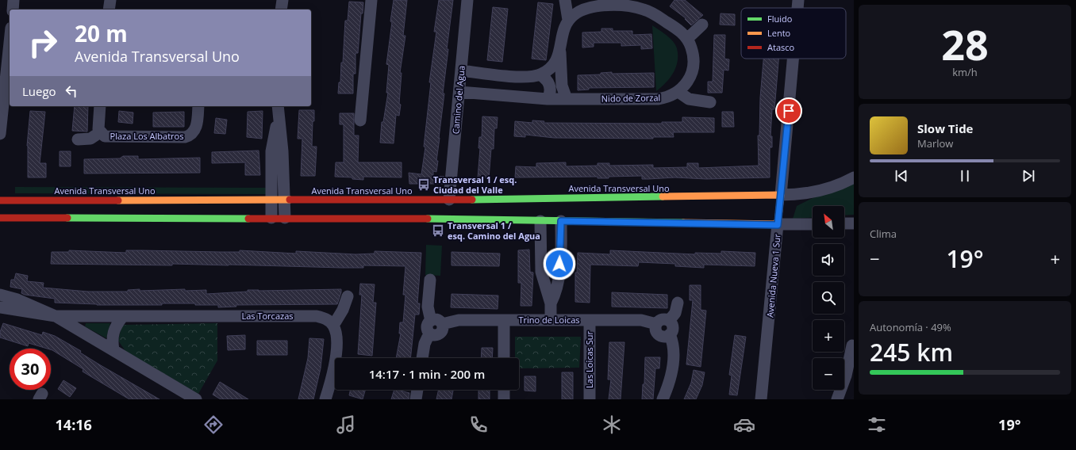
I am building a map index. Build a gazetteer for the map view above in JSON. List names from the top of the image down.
{
  "streets": {
    "street": [
      "Nido de Zorzal",
      "Camino del Agua",
      "Plaza Los Albatros",
      "Avenida Transversal Uno",
      "Avenida Nueva 1 Sur",
      "Las Torcazas",
      "Trino de Loicas",
      "Las Loicas Sur"
    ]
  },
  "crossings": [
    ["Nido de Zorzal", "Camino del Agua"],
    ["Camino del Agua", "Avenida Transversal Uno"],
    ["Avenida Transversal Uno", "Avenida Nueva 1 Sur"],
    ["Trino de Loicas", "Las Loicas Sur"]
  ],
  "places": {
    "bus stop": ["Transversal 1 / esq. Ciudad del Valle", "Transversal 1 / esq. Camino del Agua"]
  },
  "legend": ["Fluido", "Lento", "Atasco"],
  "north": "top left",
  "page": {
    "tile": [
      ["28", "km/h"],
      "Clima",
      ["Autonomía · 49%", "245 km"]
    ],
    "turn": ["20 m", "Avenida Transversal Uno"],
    "then": "Luego",
    "song": ["Slow Tide", "Marlow"],
    "map_buttons": ["+", "−"],
    "heat": ["−", "19°", "+"],
    "limit": "30",
    "trip": "14:17 · 1 min · 200 m",
    "tabs": ["14:16", "19°"]
  }
}
